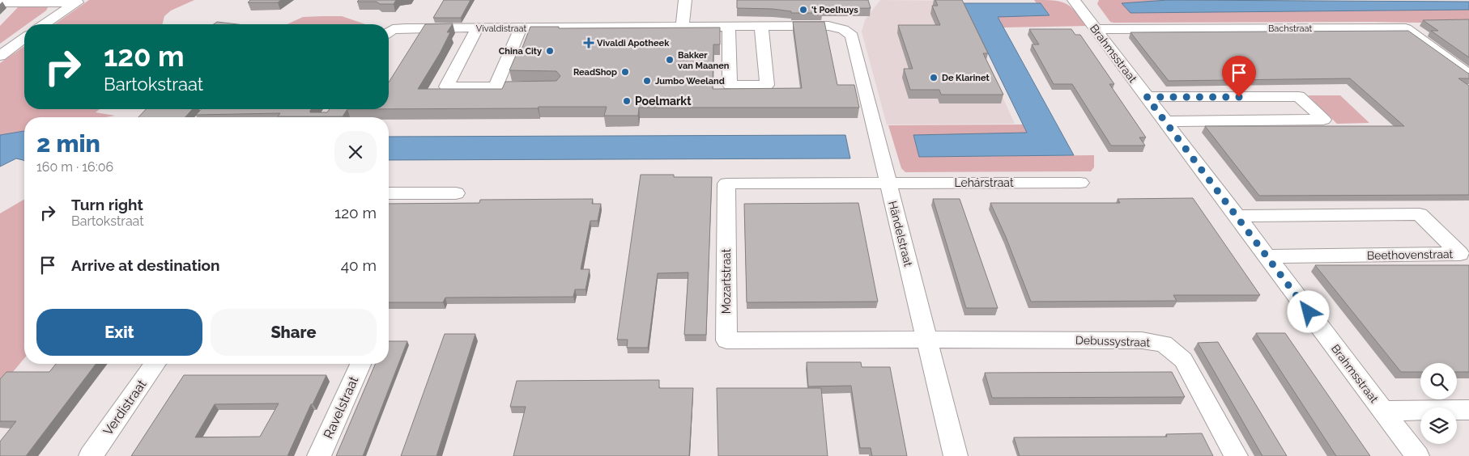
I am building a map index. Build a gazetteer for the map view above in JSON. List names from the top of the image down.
{
  "streets": {
    "street": [
      "Vivaldistraat",
      "Bachstraat",
      "Brahmsstraat",
      "Lehárstraat",
      "Händelstraat",
      "Beethovenstraat",
      "Mozartstraat",
      "Debussystraat",
      "Verdistraat",
      "Ravelstraat"
    ]
  },
  "crossings": [
    ["Vivaldistraat", "Händelstraat"],
    ["Bachstraat", "Brahmsstraat"],
    ["Brahmsstraat", "Beethovenstraat"],
    ["Lehárstraat", "Händelstraat"],
    ["Lehárstraat", "Mozartstraat"],
    ["Händelstraat", "Mozartstraat"],
    ["Händelstraat", "Debussystraat"],
    ["Mozartstraat", "Debussystraat"]
  ],
  "places": {
    "other": [
      "'t Poelhuys",
      "China City",
      "Bakker van Maanen",
      "ReadShop",
      "De Klarinet",
      "Jumbo Weeland",
      "Poelmarkt"
    ],
    "health": ["Vivaldi Apotheek"]
  },
  "page": {
    "turn": ["120 m", "Bartokstraat"],
    "heading": ["2 min", "160 m · 16:06"],
    "list": [
      {
        "name": "Turn right",
        "note": "Bartokstraat",
        "value": "120 m"
      },
      {
        "name": "Arrive at destination",
        "value": "40 m"
      }
    ],
    "buttons": ["Exit", "Share"]
  }
}
